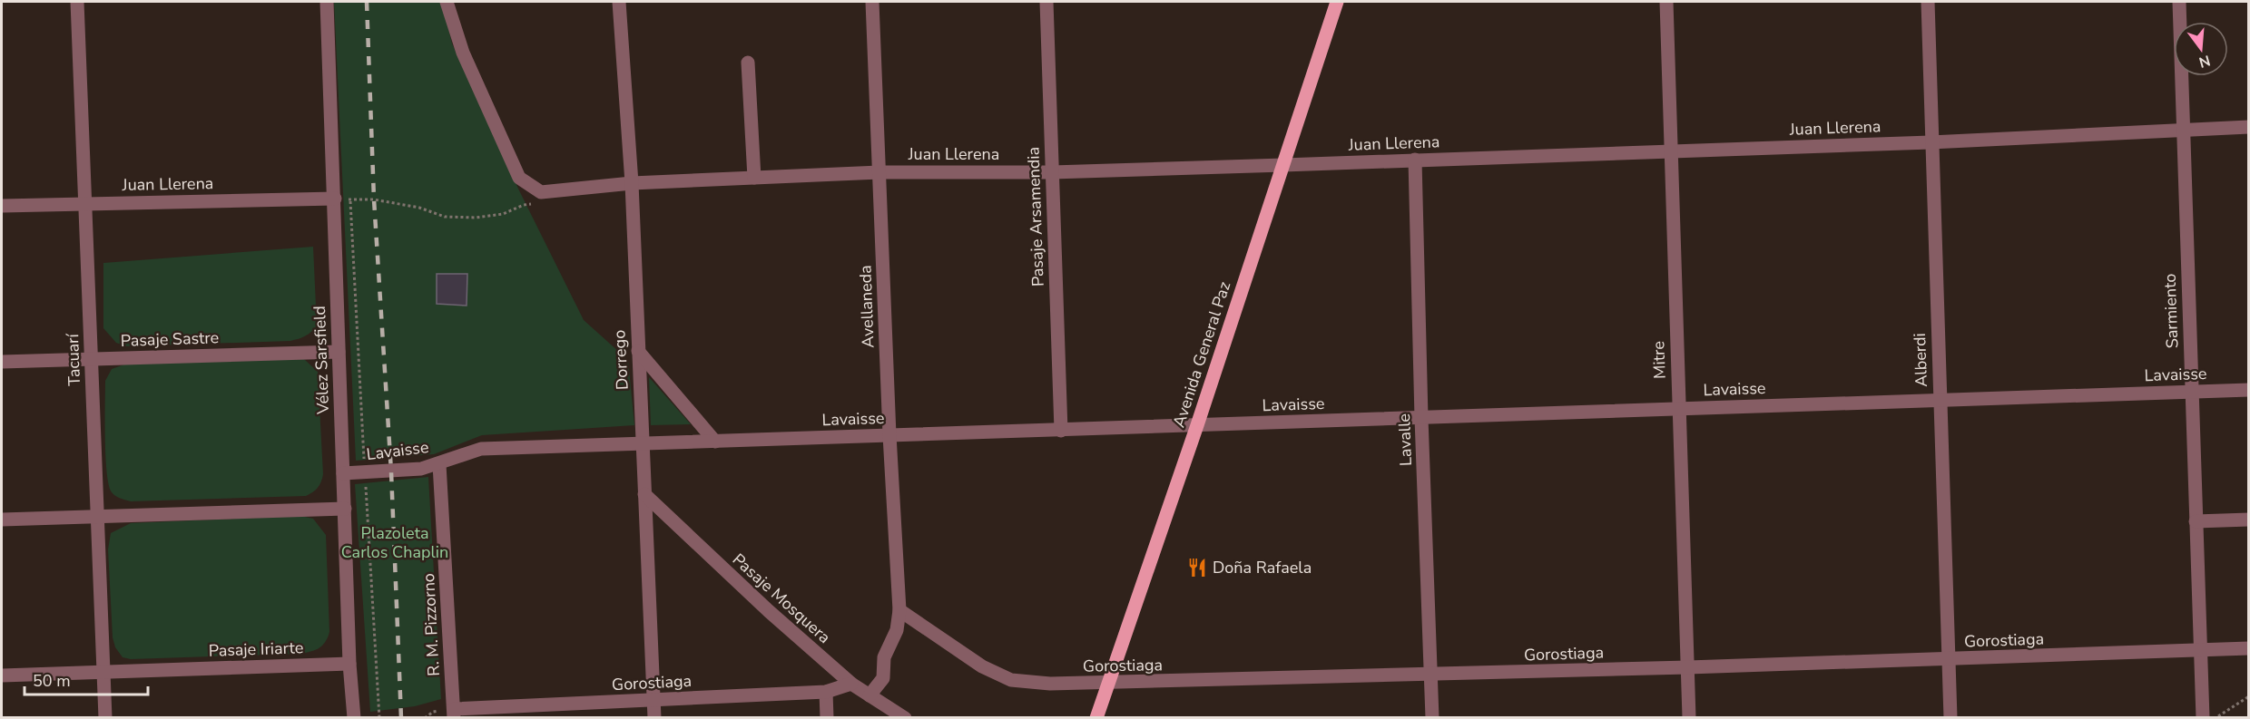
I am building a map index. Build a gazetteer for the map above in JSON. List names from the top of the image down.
{
  "streets": {
    "main road": ["Avenida General Paz"],
    "street": [
      "Juan Llerena",
      "Pasaje Arsamendia",
      "Avellaneda",
      "Sarmiento",
      "Pasaje Sastre",
      "Tacuarí",
      "Vélez Sarsfield",
      "Dorrego",
      "Mitre",
      "Alberdi",
      "Lavaisse",
      "Lavalle",
      "Pasaje Mosquera",
      "R. M. Pizzorno",
      "Gorostiaga",
      "Pasaje Iriarte"
    ]
  },
  "crossings": [
    ["Juan Llerena", "Pasaje Arsamendia"],
    ["Juan Llerena", "Avellaneda"],
    ["Juan Llerena", "Sarmiento"],
    ["Juan Llerena", "Avenida General Paz"],
    ["Juan Llerena", "Tacuarí"],
    ["Juan Llerena", "Vélez Sarsfield"],
    ["Juan Llerena", "Dorrego"],
    ["Juan Llerena", "Mitre"],
    ["Juan Llerena", "Alberdi"],
    ["Juan Llerena", "Lavalle"],
    ["Pasaje Arsamendia", "Lavaisse"],
    ["Avellaneda", "Lavaisse"],
    ["Avellaneda", "Pasaje Mosquera"],
    ["Avellaneda", "Gorostiaga"],
    ["Sarmiento", "Lavaisse"],
    ["Sarmiento", "Gorostiaga"],
    ["Pasaje Sastre", "Tacuarí"],
    ["Pasaje Sastre", "Vélez Sarsfield"],
    ["Avenida General Paz", "Lavaisse"],
    ["Avenida General Paz", "Gorostiaga"],
    ["Tacuarí", "Pasaje Iriarte"],
    ["Vélez Sarsfield", "Lavaisse"],
    ["Vélez Sarsfield", "Pasaje Iriarte"],
    ["Dorrego", "Lavaisse"],
    ["Dorrego", "Pasaje Mosquera"],
    ["Dorrego", "Gorostiaga"],
    ["Mitre", "Lavaisse"],
    ["Mitre", "Gorostiaga"],
    ["Alberdi", "Lavaisse"],
    ["Alberdi", "Gorostiaga"],
    ["Lavaisse", "Lavalle"],
    ["Lavaisse", "R. M. Pizzorno"],
    ["Lavalle", "Gorostiaga"],
    ["Pasaje Mosquera", "Gorostiaga"],
    ["R. M. Pizzorno", "Gorostiaga"]
  ],
  "parks": ["Plazoleta Carlos Chaplin"],
  "places": {
    "restaurant": ["Doña Rafaela"]
  },
  "scale_bar": "50 m",
  "north": "bottom"
}
